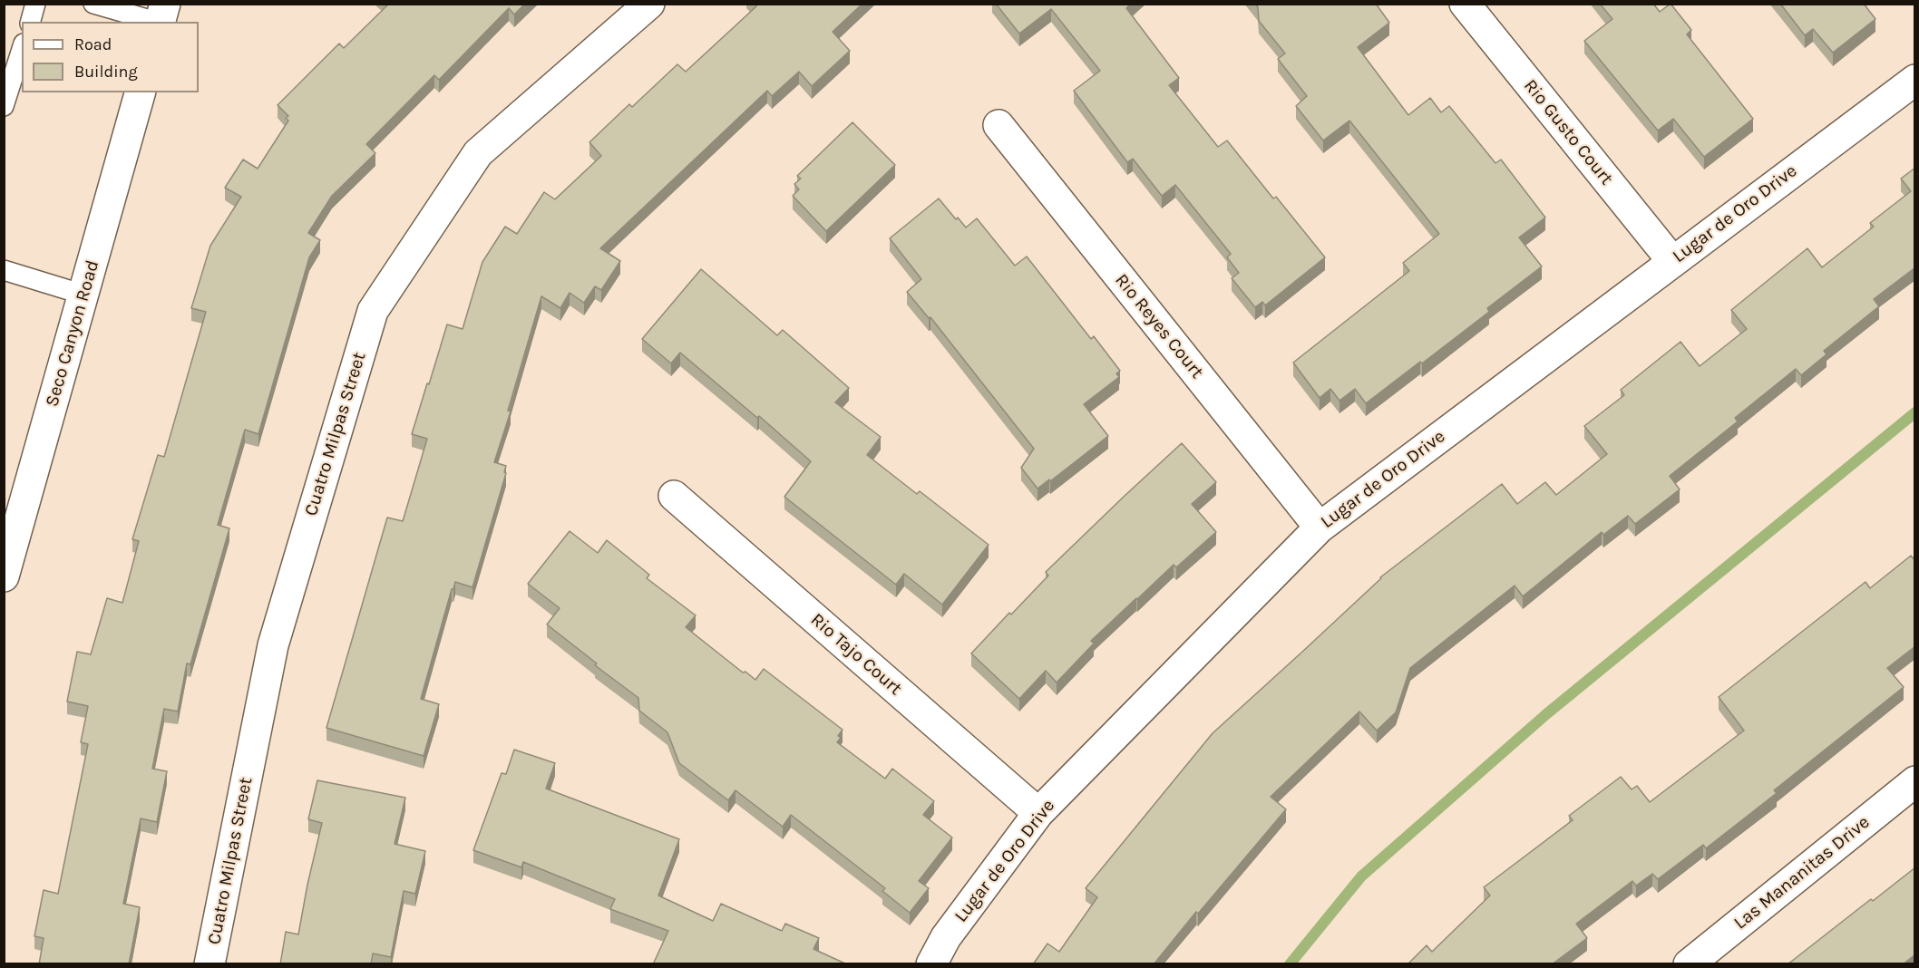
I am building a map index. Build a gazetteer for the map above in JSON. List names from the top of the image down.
{
  "streets": {
    "street": [
      "Rio Gusto Court",
      "Lugar de Oro Drive",
      "Rio Reyes Court",
      "Seco Canyon Road",
      "Cuatro Milpas Street",
      "Rio Tajo Court",
      "Las Mananitas Drive"
    ]
  },
  "crossings": [
    ["Rio Gusto Court", "Lugar de Oro Drive"],
    ["Lugar de Oro Drive", "Rio Reyes Court"],
    ["Lugar de Oro Drive", "Rio Tajo Court"]
  ],
  "legend": ["Road", "Building"]
}
